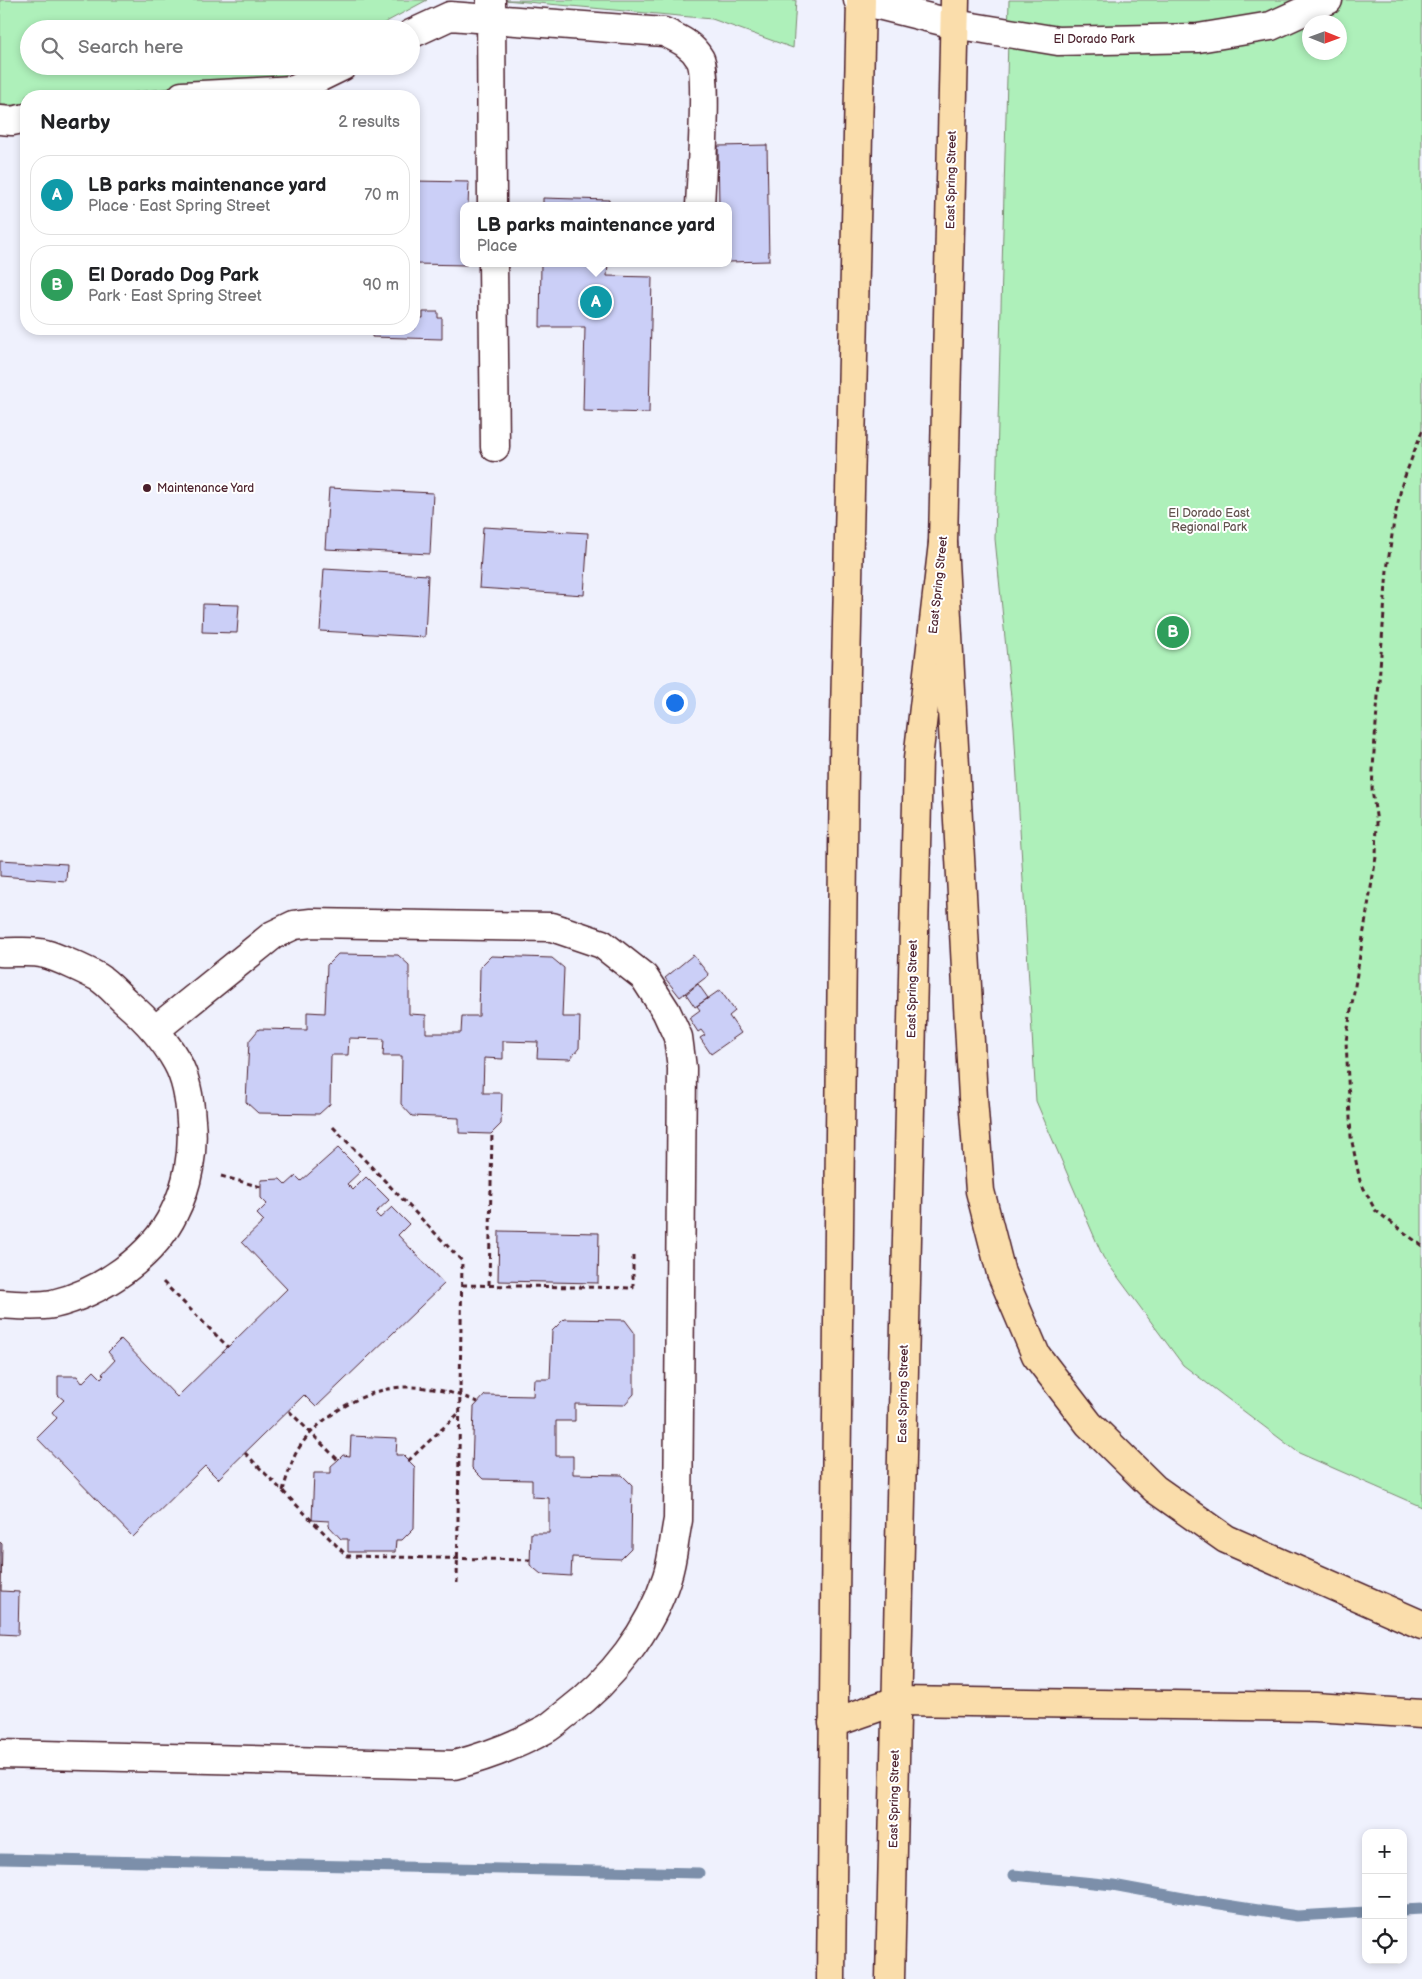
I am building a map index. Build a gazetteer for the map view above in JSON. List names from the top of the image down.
{
  "streets": {
    "main road": ["East Spring Street"],
    "lane": ["El Dorado Park"]
  },
  "crossings": [
    ["El Dorado Park", "East Spring Street"]
  ],
  "parks": ["El Dorado East Regional Park"],
  "places": ["Maintenance Yard"],
  "north": "right",
  "page": {
    "search": "Search here",
    "heading": ["Nearby", "2 results"],
    "list": [
      {
        "mark": "A",
        "name": "LB parks maintenance yard",
        "note": "Place · East Spring Street",
        "value": "70 m"
      },
      {
        "mark": "B",
        "name": "El Dorado Dog Park",
        "note": "Park · East Spring Street",
        "value": "90 m"
      }
    ],
    "popup": ["LB parks maintenance yard", "Place"],
    "pins": ["A", "B"],
    "map_buttons": ["+", "−"]
  }
}
